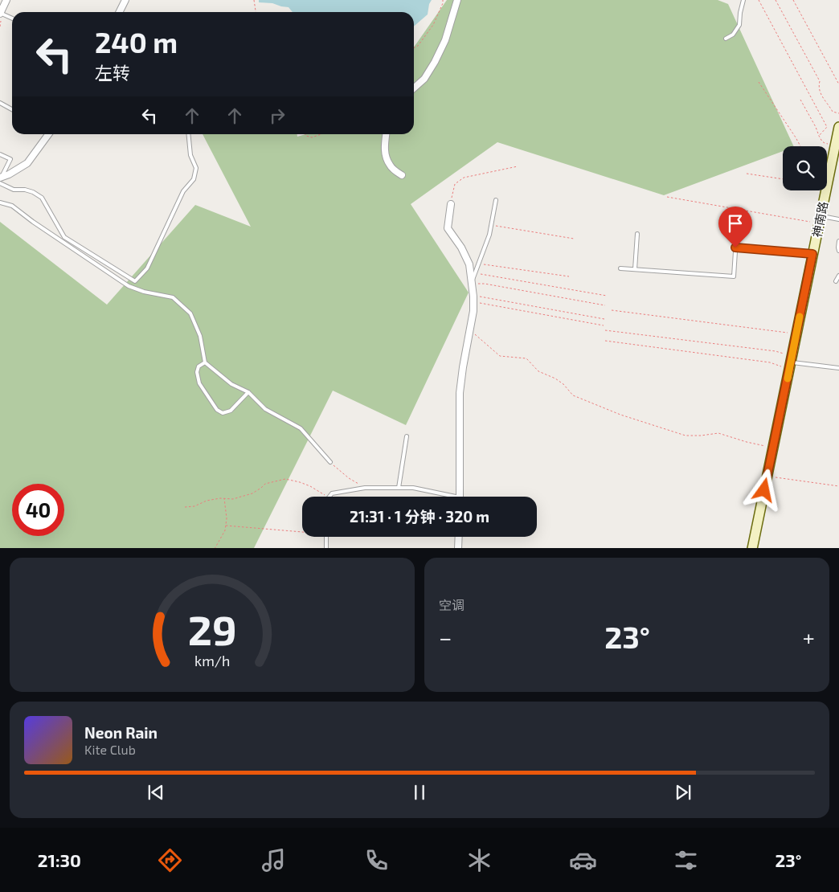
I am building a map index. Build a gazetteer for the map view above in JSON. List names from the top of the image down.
{
  "streets": {
    "street": ["神南路"]
  },
  "page": {
    "turn": ["240 m", "左转"],
    "limit": "40",
    "trip": "21:31 · 1 分钟 · 320 m",
    "tile": "空调",
    "heat": ["−", "23°", "+"],
    "song": ["Neon Rain", "Kite Club"],
    "tabs": ["21:30", "23°"],
    "gauge": ["29", "km/h"]
  }
}
